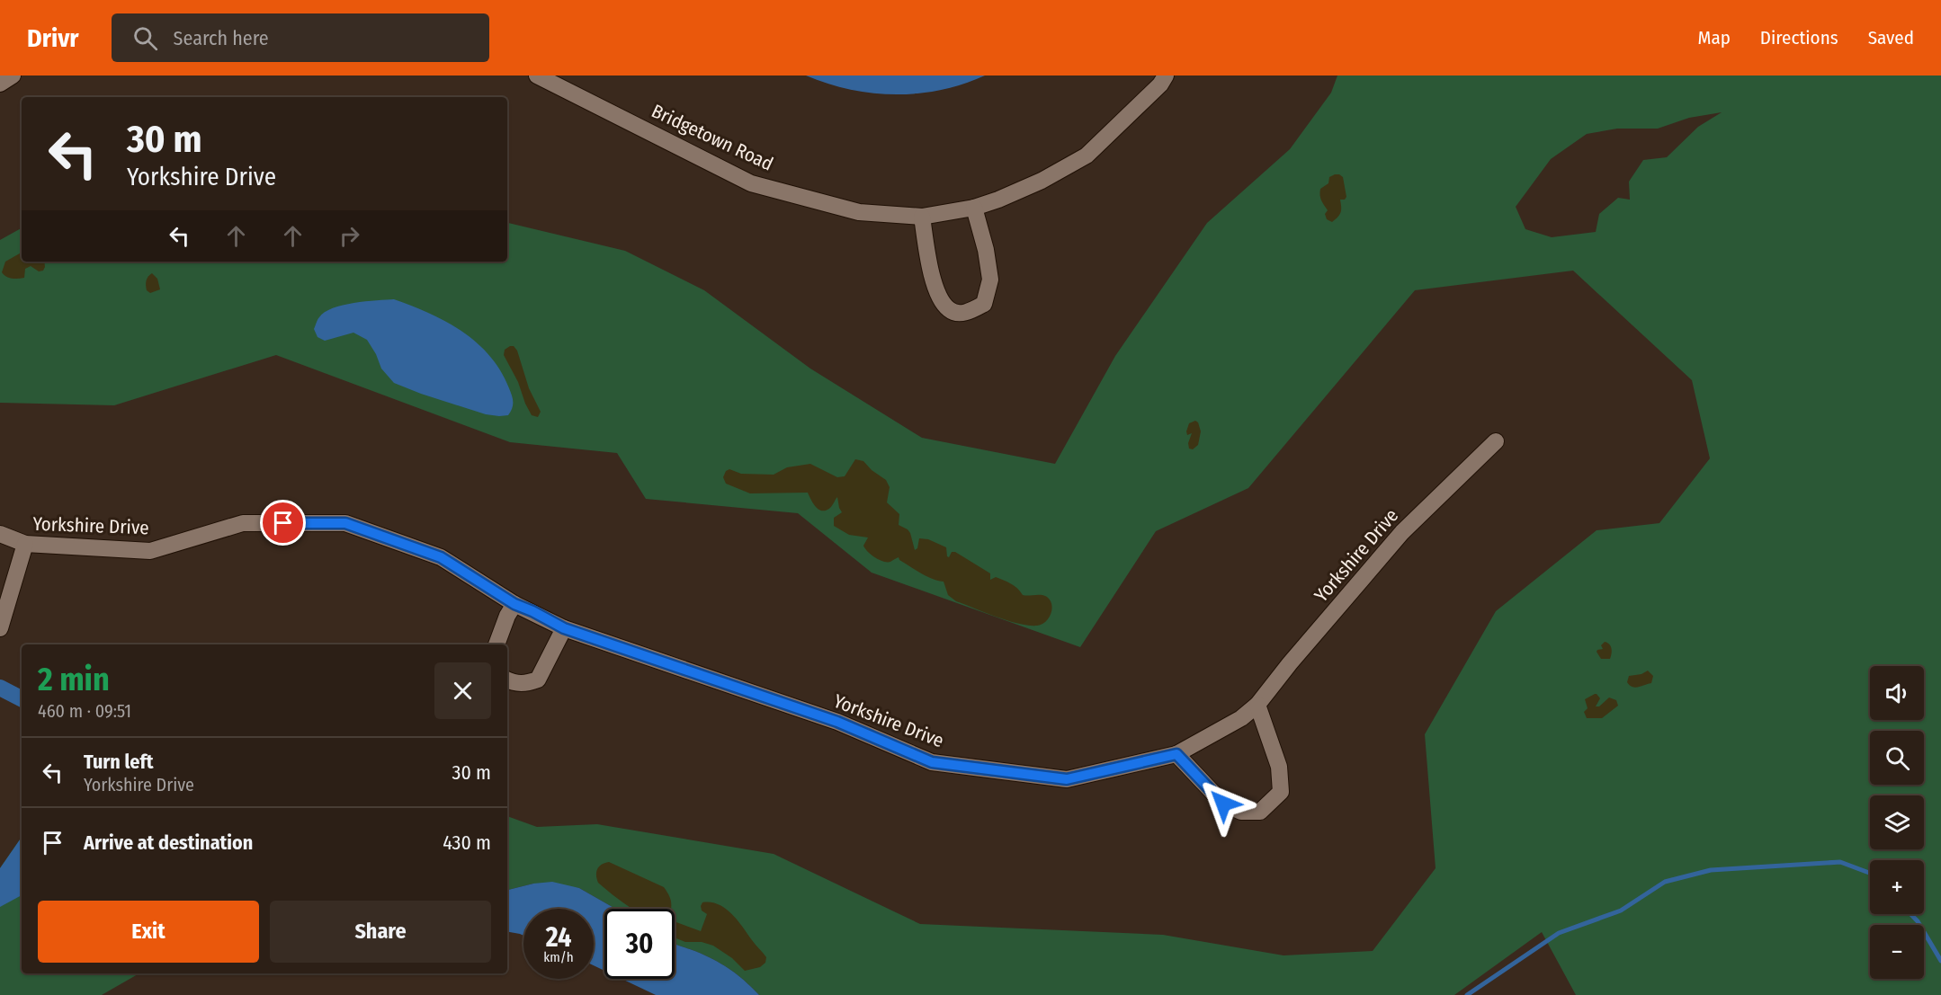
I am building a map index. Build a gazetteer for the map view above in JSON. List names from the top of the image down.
{
  "streets": {
    "street": ["Bridgetown Road", "Yorkshire Drive"]
  },
  "page": {
    "header": "Drivr",
    "search": "Search here",
    "nav": ["Map", "Directions", "Saved"],
    "turn": ["30 m", "Yorkshire Drive"],
    "heading": ["2 min", "460 m · 09:51"],
    "map_buttons": ["+", "−"],
    "list": [
      {
        "name": "Turn left",
        "note": "Yorkshire Drive",
        "value": "30 m"
      },
      {
        "name": "Arrive at destination",
        "value": "430 m"
      }
    ],
    "buttons": ["Exit", "Share"],
    "speed": "24 km/h",
    "limit": "30"
  }
}
